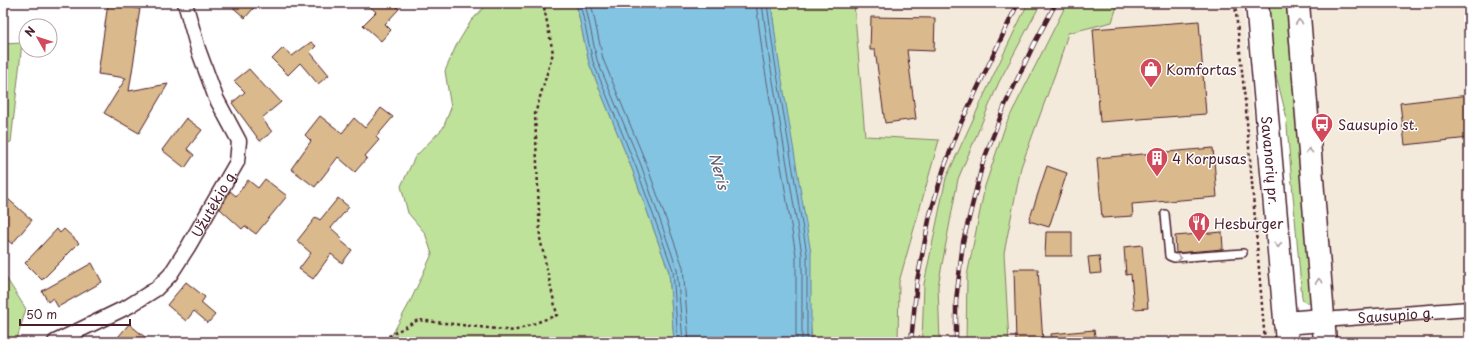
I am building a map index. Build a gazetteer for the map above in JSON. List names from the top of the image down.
{
  "streets": {
    "highway": ["Savanorių pr."],
    "street": ["Užutėkio g.", "Sausupio g."]
  },
  "water": ["Neris"],
  "places": {
    "shop": ["Komfortas"],
    "bus stop": ["Sausupio st."],
    "building": ["4 Korpusas"],
    "restaurant": ["Hesburger"]
  },
  "scale_bar": "50 m",
  "north": "top left"
}
